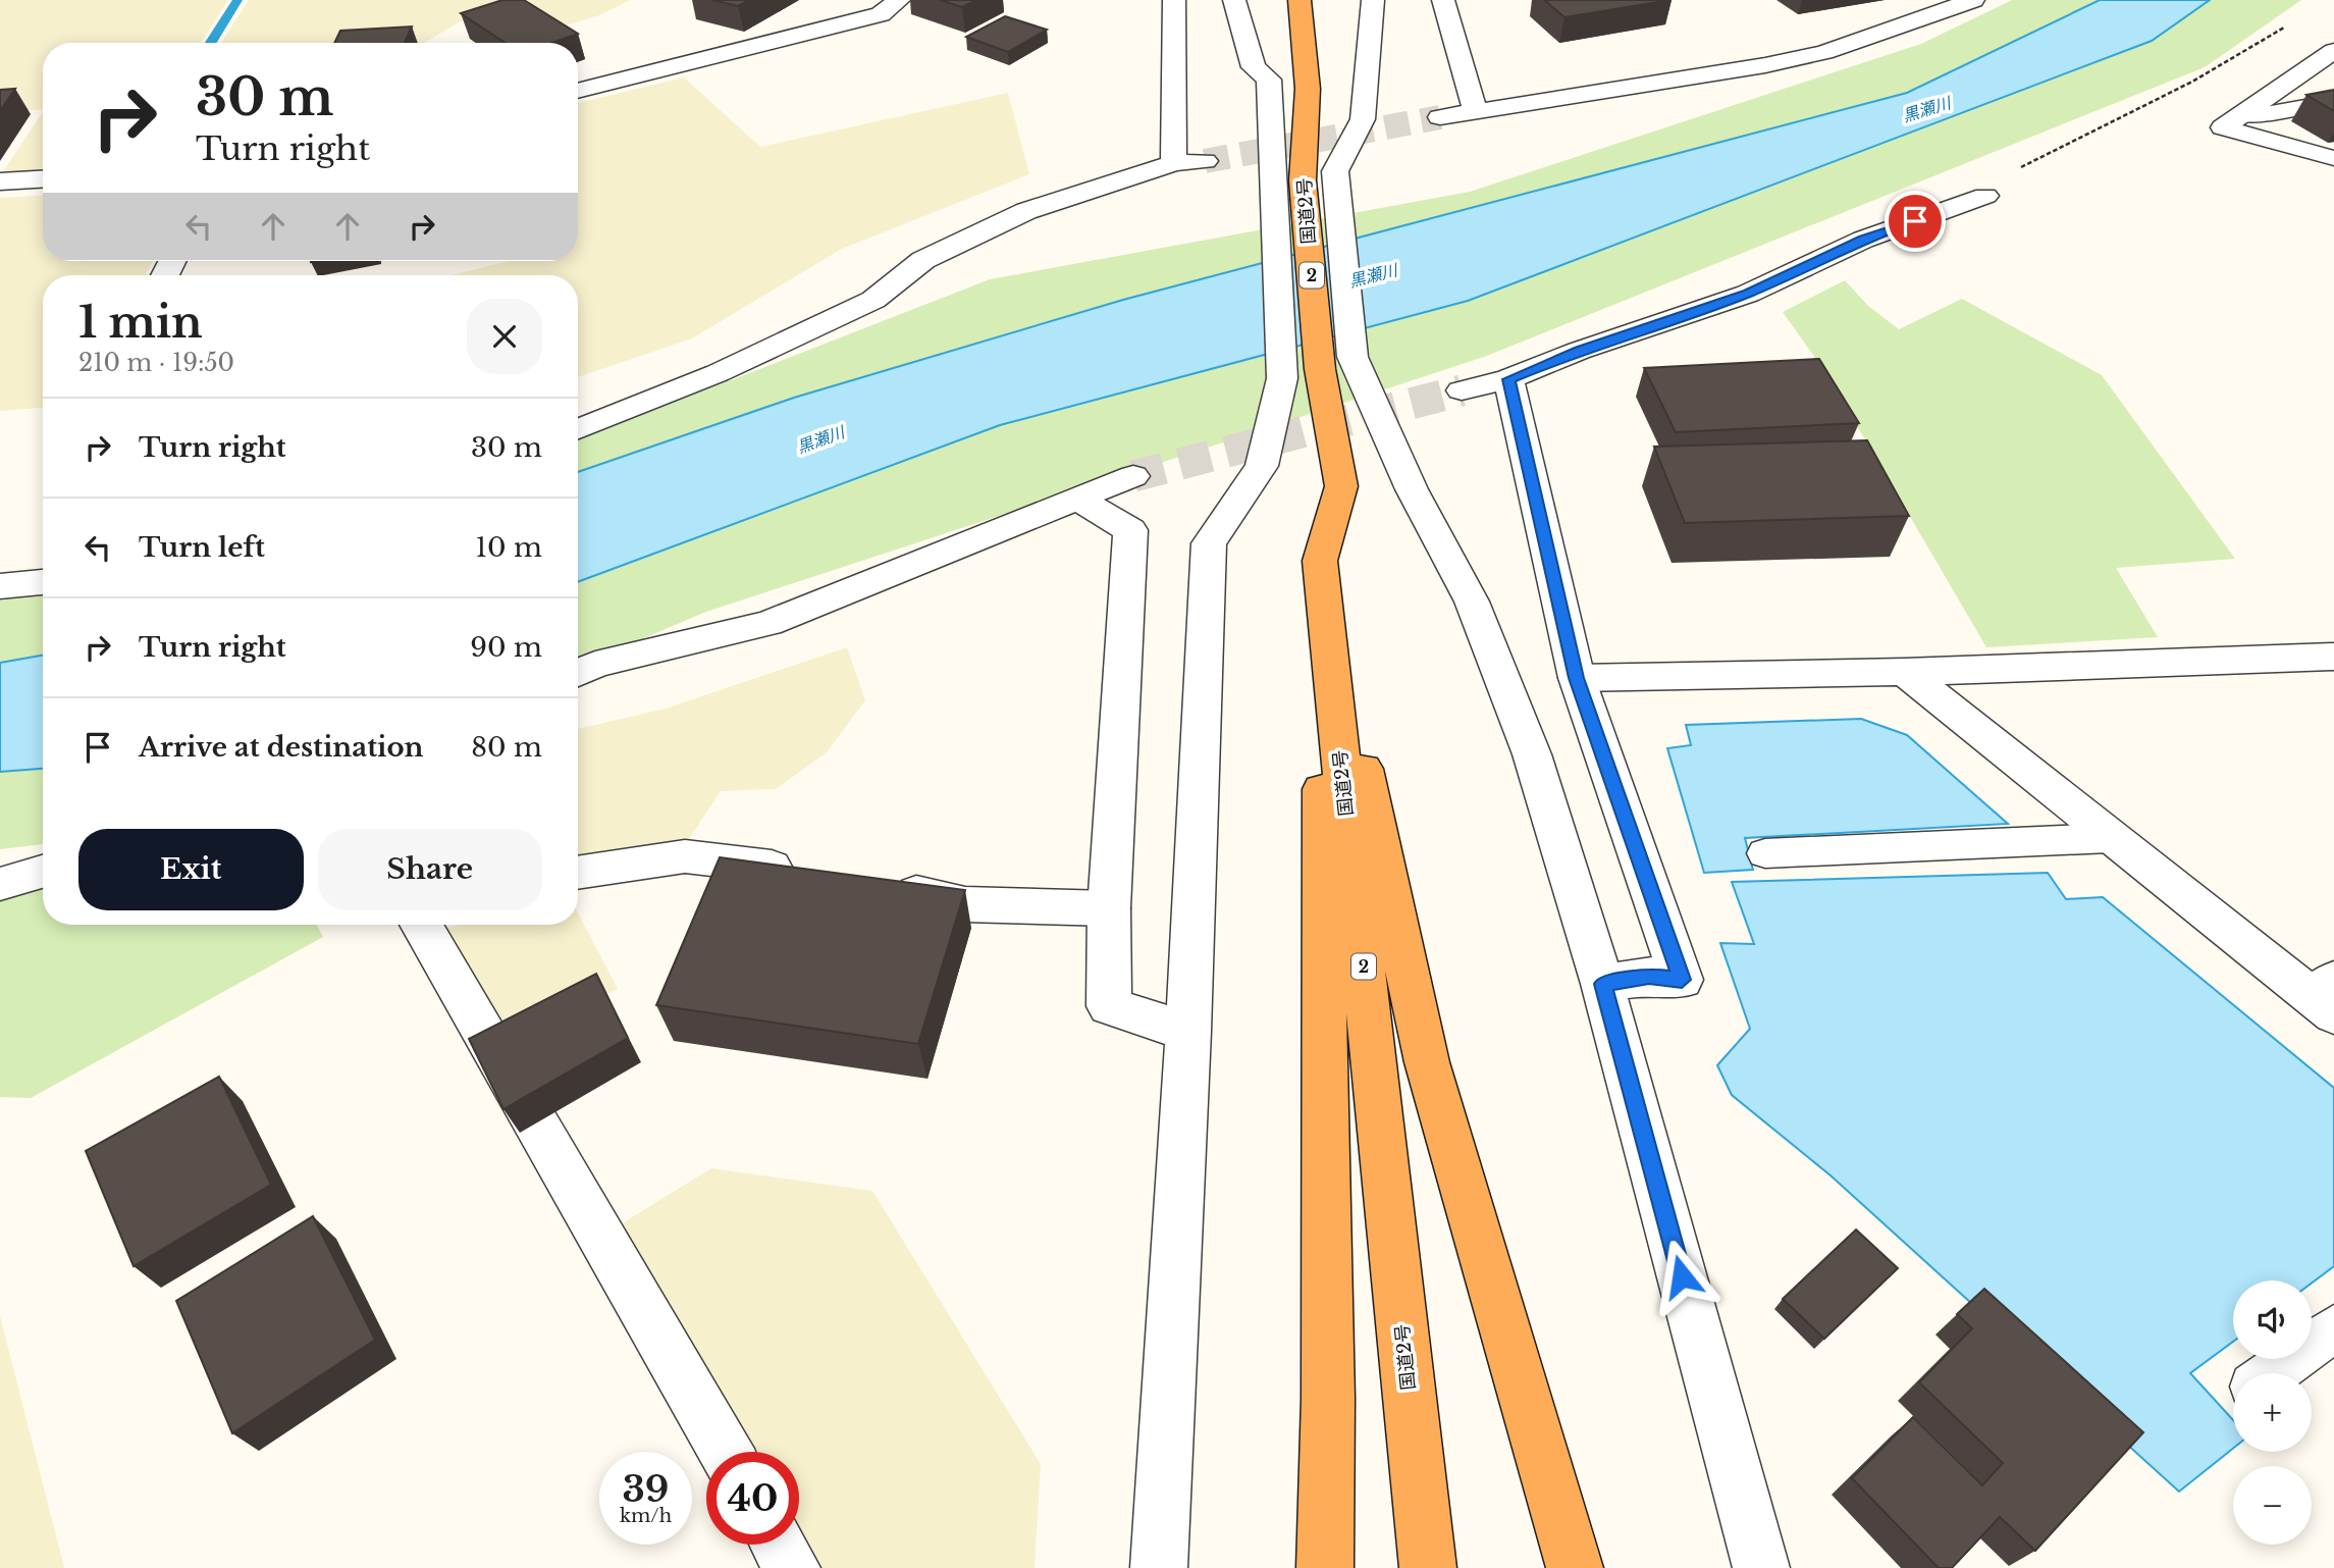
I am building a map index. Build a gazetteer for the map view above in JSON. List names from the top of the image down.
{
  "streets": {
    "highway": ["国道2号", "2"]
  },
  "water": ["黒瀬川"],
  "page": {
    "turn": ["30 m", "Turn right"],
    "heading": ["1 min", "210 m · 19:50"],
    "list": [
      {
        "name": "Turn right",
        "value": "30 m"
      },
      {
        "name": "Turn left",
        "value": "10 m"
      },
      {
        "name": "Turn right",
        "value": "90 m"
      },
      {
        "name": "Arrive at destination",
        "value": "80 m"
      }
    ],
    "buttons": ["Exit", "Share"],
    "map_buttons": ["+", "−"],
    "speed": "39 km/h",
    "limit": "40"
  }
}
